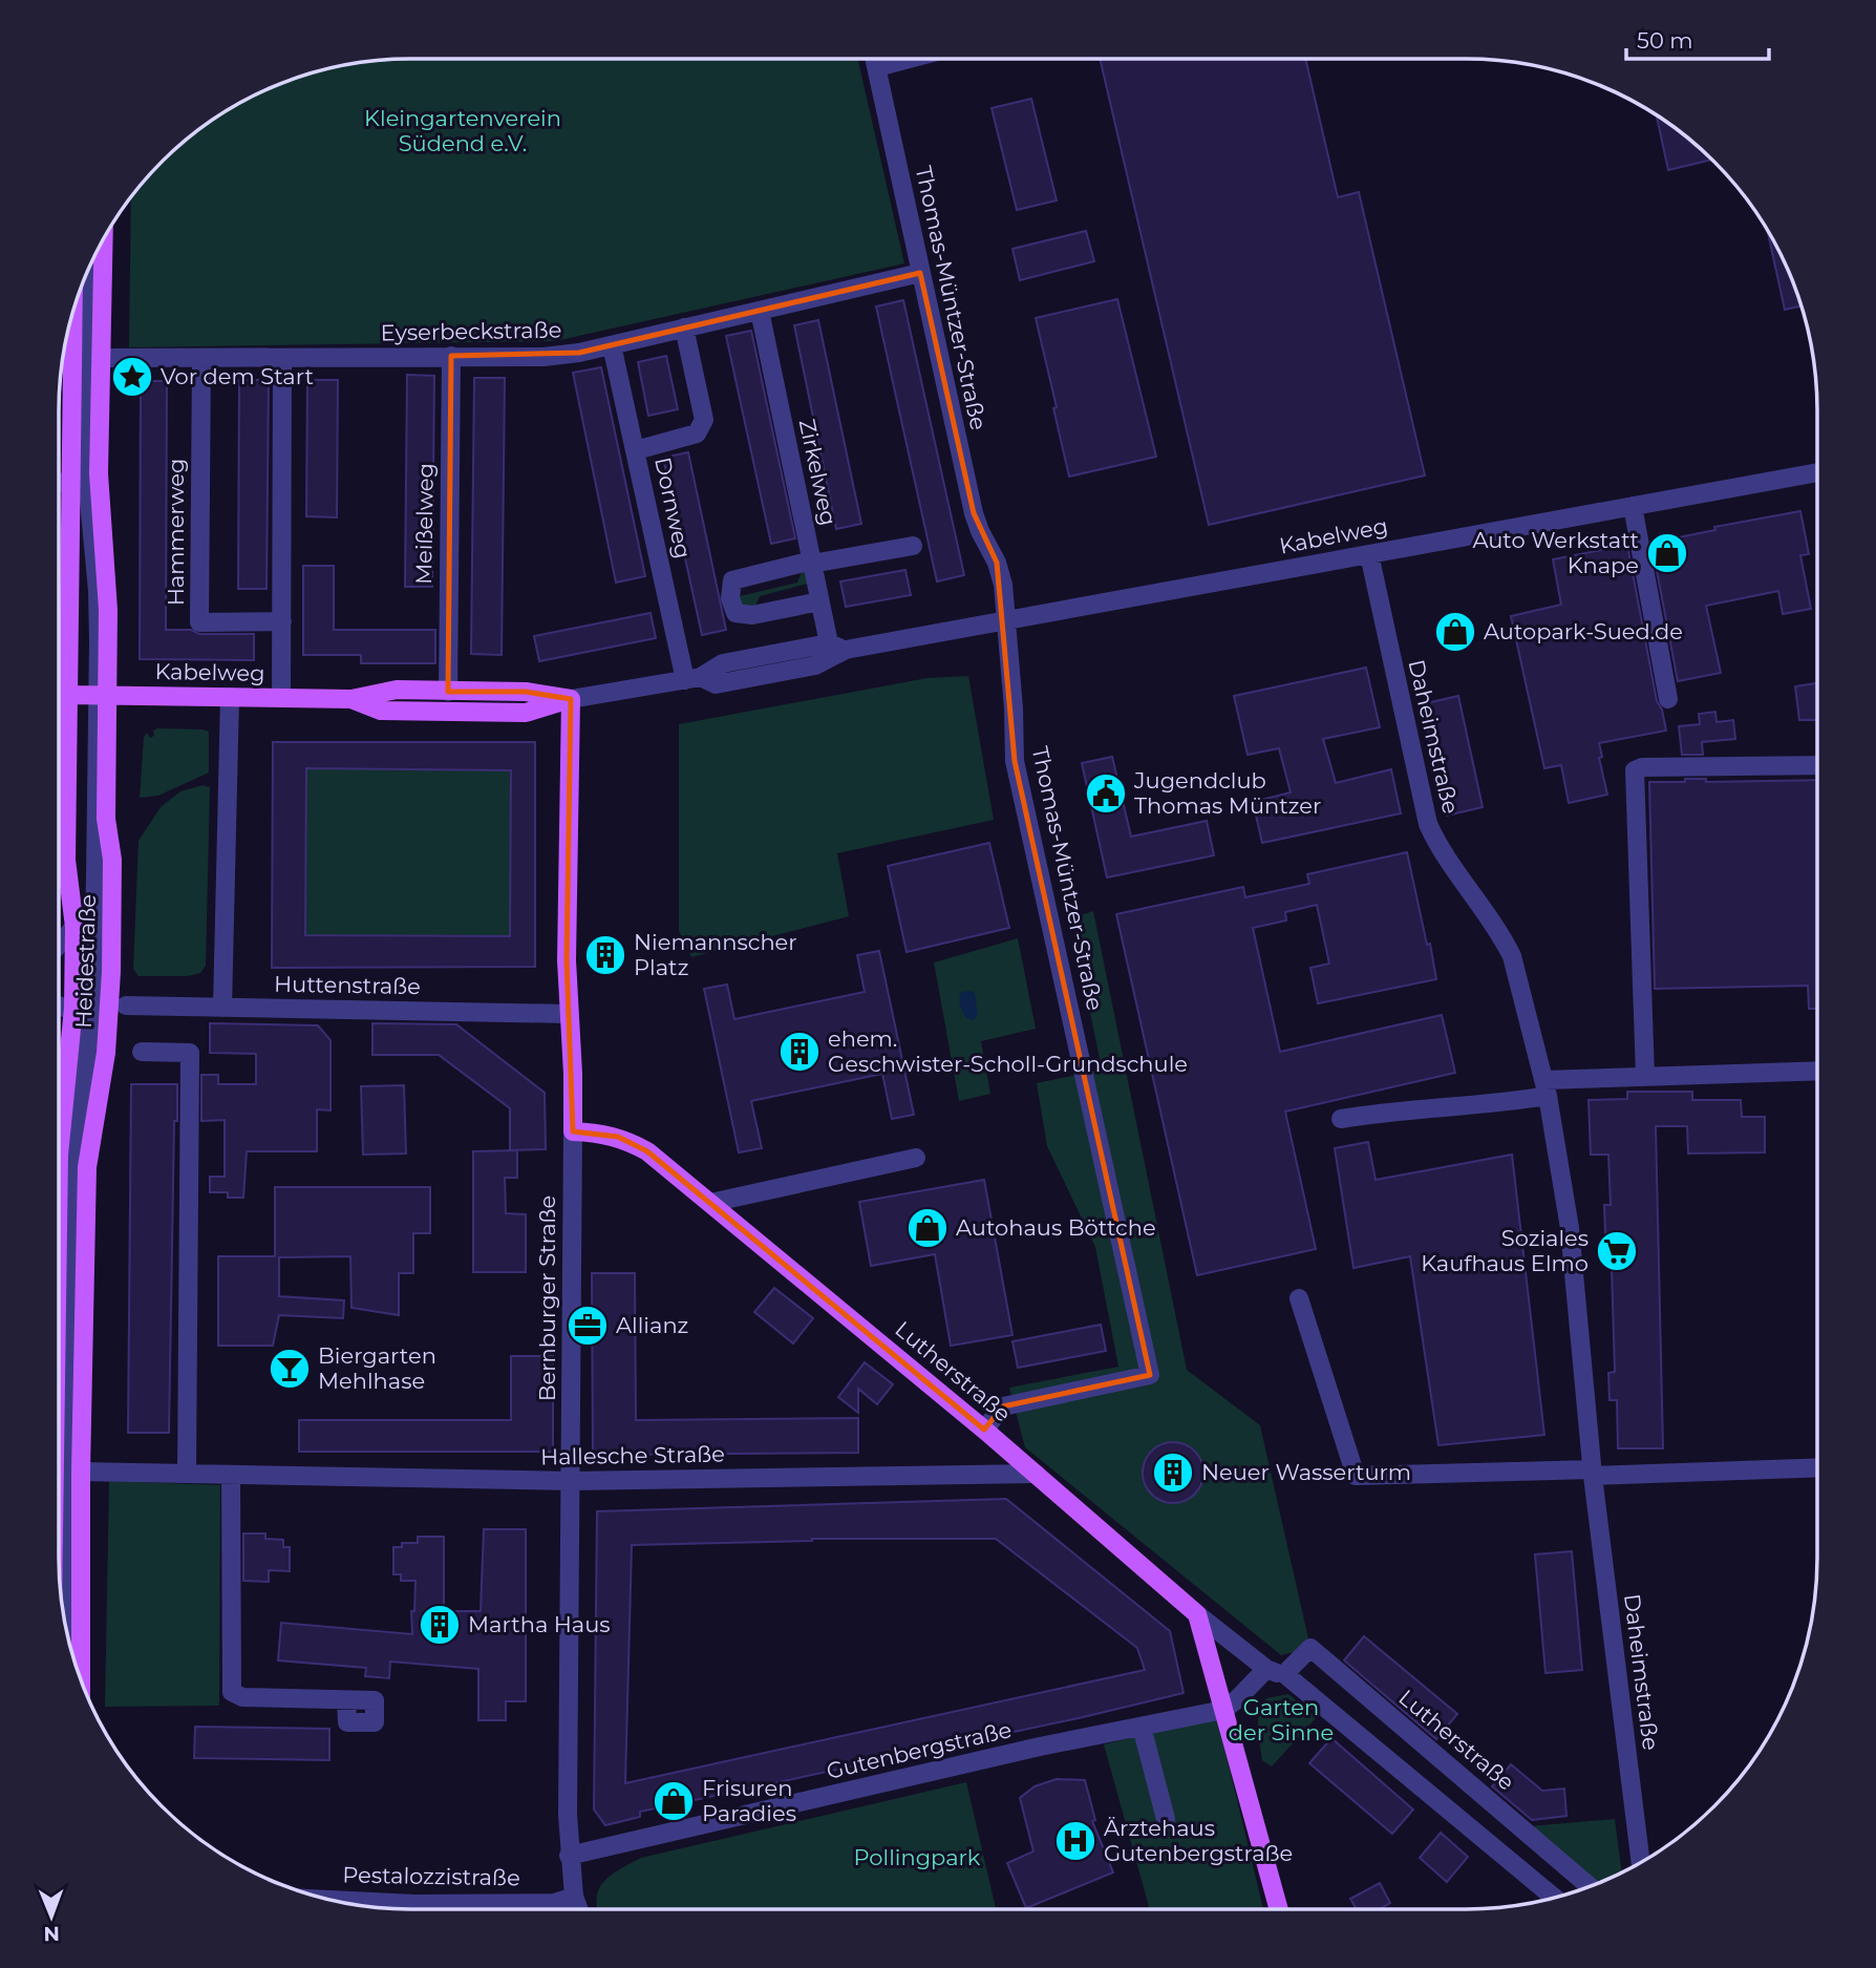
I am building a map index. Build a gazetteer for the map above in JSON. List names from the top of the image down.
{
  "streets": {
    "main road": [
      "Kabelweg",
      "Heidestraße",
      "Bernburger Straße",
      "Lutherstraße"
    ],
    "street": [
      "Thomas-Müntzer-Straße",
      "Eyserbeckstraße",
      "Zirkelweg",
      "Dornweg",
      "Meißelweg",
      "Hammerweg",
      "Daheimstraße",
      "Huttenstraße",
      "Hallesche Straße",
      "Gutenbergstraße",
      "Pestalozzistraße"
    ]
  },
  "crossings": [
    ["Thomas-Müntzer-Straße", "Eyserbeckstraße"],
    ["Thomas-Müntzer-Straße", "Kabelweg"],
    ["Thomas-Müntzer-Straße", "Lutherstraße"],
    ["Eyserbeckstraße", "Zirkelweg"],
    ["Eyserbeckstraße", "Dornweg"],
    ["Eyserbeckstraße", "Meißelweg"],
    ["Eyserbeckstraße", "Hammerweg"],
    ["Eyserbeckstraße", "Heidestraße"],
    ["Zirkelweg", "Kabelweg"],
    ["Dornweg", "Kabelweg"],
    ["Meißelweg", "Kabelweg"],
    ["Kabelweg", "Daheimstraße"],
    ["Kabelweg", "Heidestraße"],
    ["Kabelweg", "Bernburger Straße"],
    ["Heidestraße", "Huttenstraße"],
    ["Heidestraße", "Hallesche Straße"],
    ["Huttenstraße", "Bernburger Straße"],
    ["Bernburger Straße", "Lutherstraße"],
    ["Bernburger Straße", "Hallesche Straße"],
    ["Bernburger Straße", "Gutenbergstraße"],
    ["Bernburger Straße", "Pestalozzistraße"],
    ["Lutherstraße", "Hallesche Straße"]
  ],
  "parks": ["Kleingartenverein Südend e.V.", "Garten der Sinne", "Pollingpark"],
  "places": {
    "place": ["Vor dem Start"],
    "shop": [
      "Auto Werkstatt Knape",
      "Autopark-Sued.de",
      "Autohaus Böttche",
      "Frisuren Paradies"
    ],
    "public building": ["Jugendclub Thomas Müntzer"],
    "building": [
      "Niemannscher Platz",
      "ehem. Geschwister-Scholl-Grundschule",
      "Neuer Wasserturm",
      "Martha Haus"
    ],
    "supermarket": ["Soziales Kaufhaus Elmo"],
    "office": ["Allianz"],
    "bar": ["Biergarten Mehlhase"],
    "hospital": ["Ärztehaus Gutenbergstraße"]
  },
  "scale_bar": "50 m",
  "north": "bottom"
}
